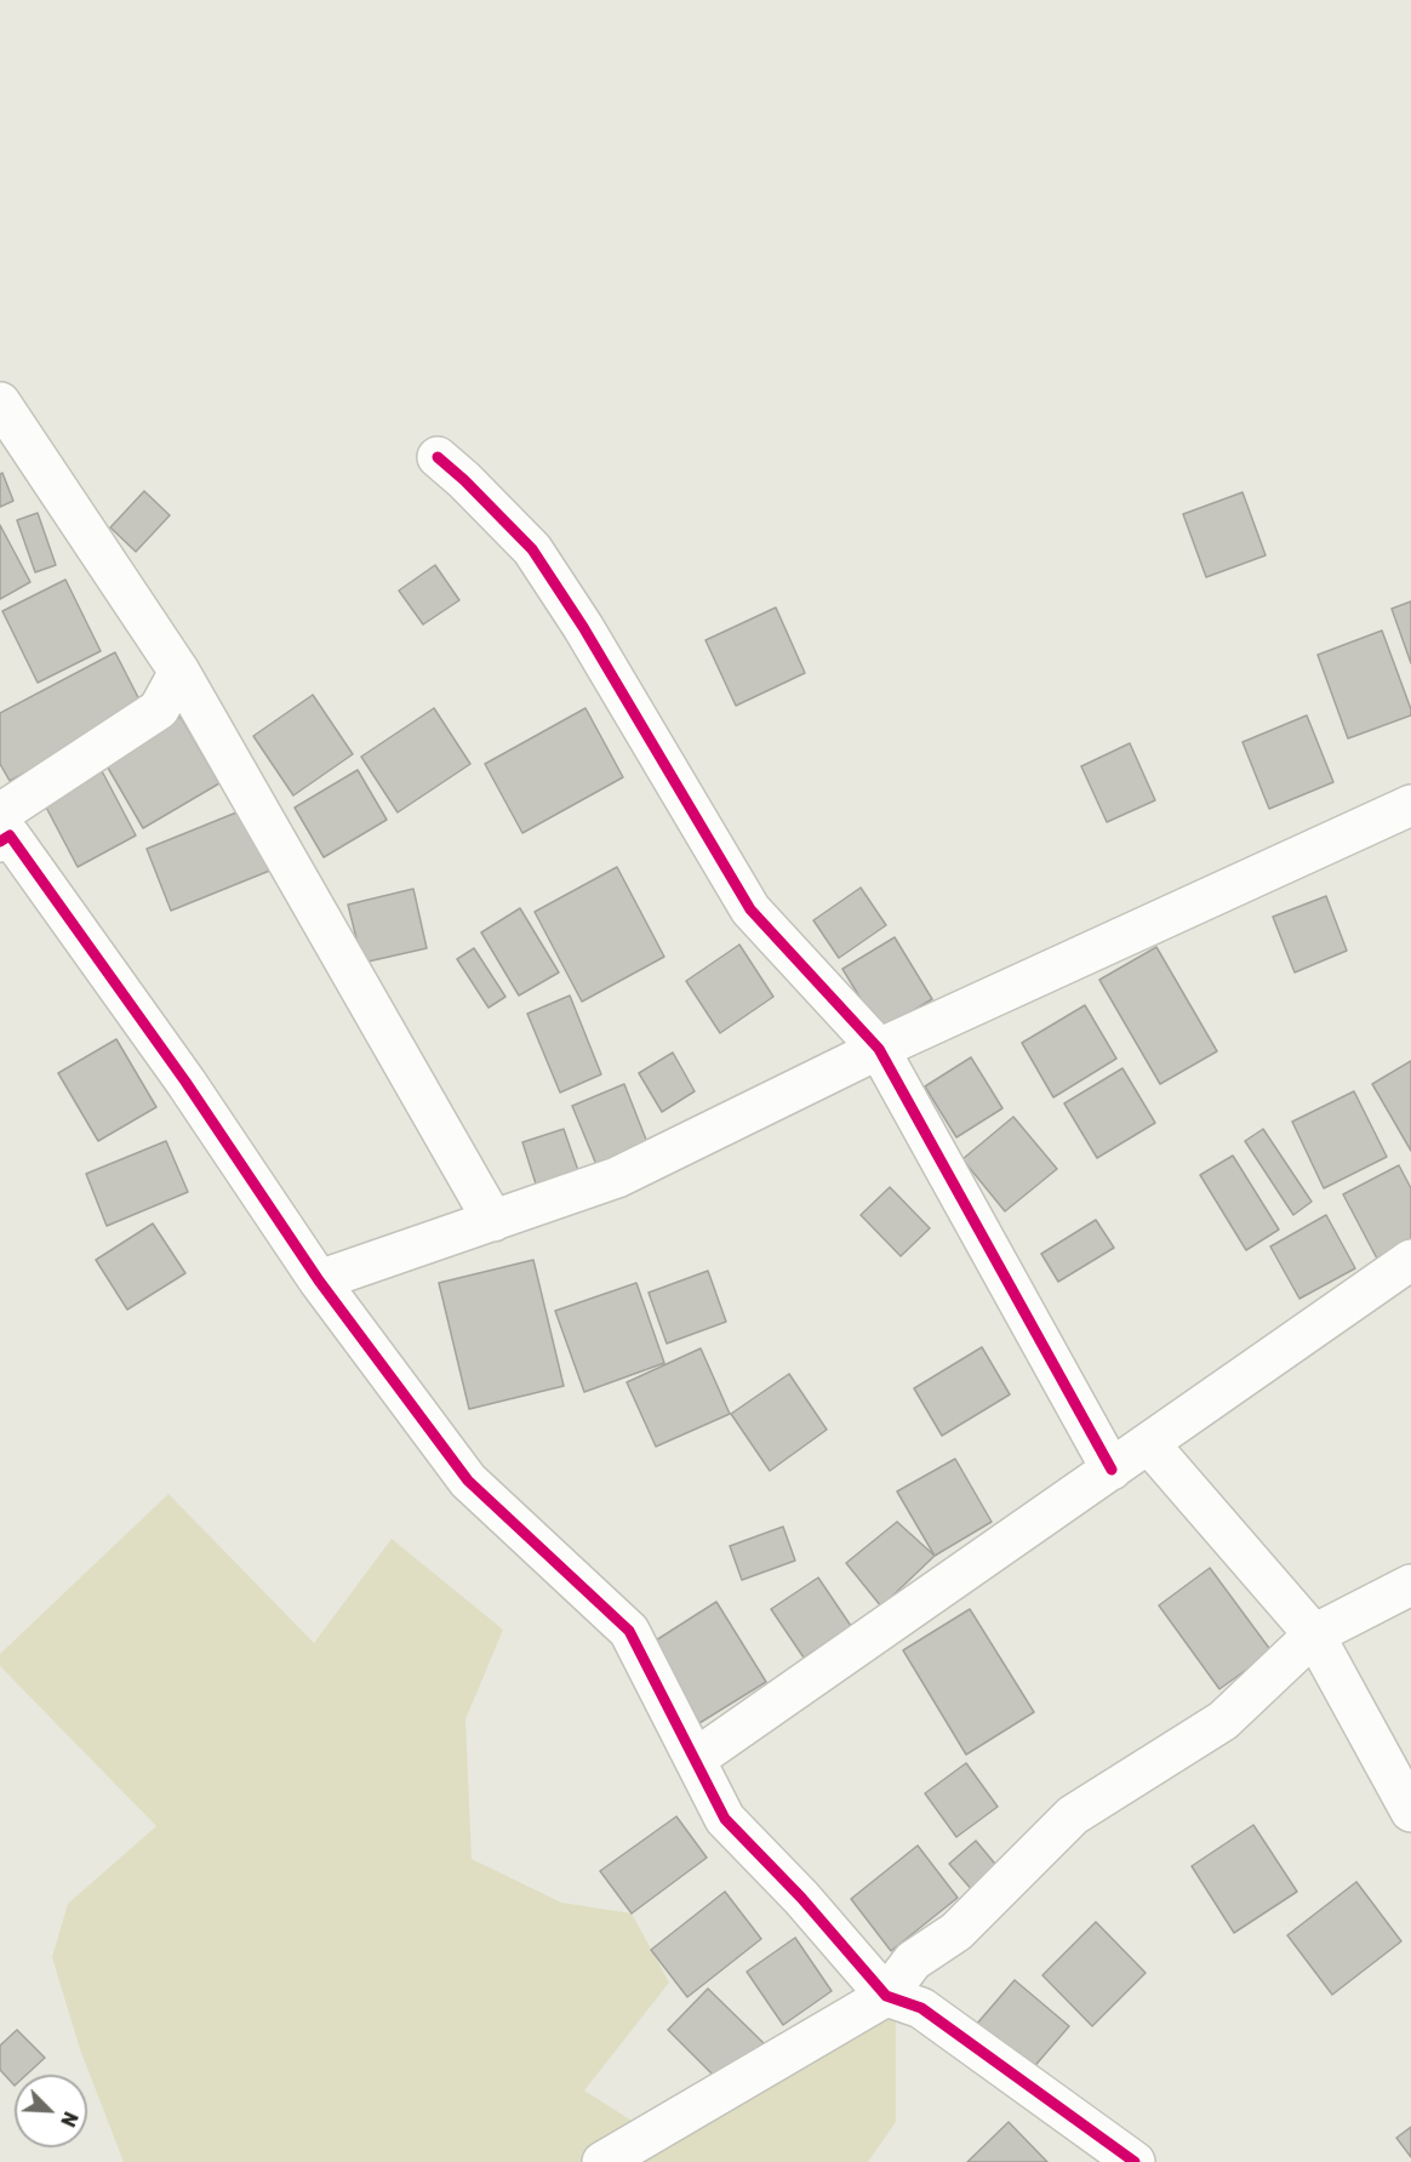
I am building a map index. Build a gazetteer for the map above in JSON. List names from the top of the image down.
{
  "north": "bottom right"
}
